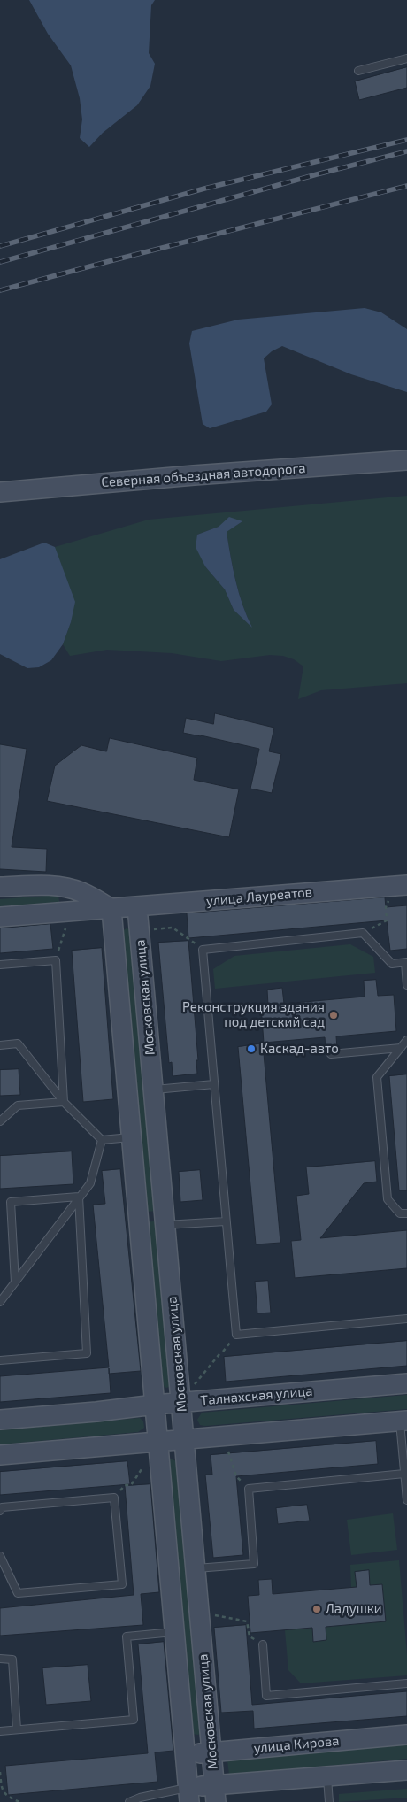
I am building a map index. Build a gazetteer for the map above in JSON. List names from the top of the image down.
{
  "streets": {
    "street": [
      "Северная объездная автодорога",
      "улица Лауреатов",
      "Московская улица",
      "Талнахская улица",
      "улица Кирова"
    ]
  },
  "crossings": [
    ["улица Лауреатов", "Московская улица"],
    ["Московская улица", "Талнахская улица"],
    ["Московская улица", "улица Кирова"]
  ],
  "places": ["Реконструкция здания под детский сад", "Каскад-авто", "Ладушки"]
}
